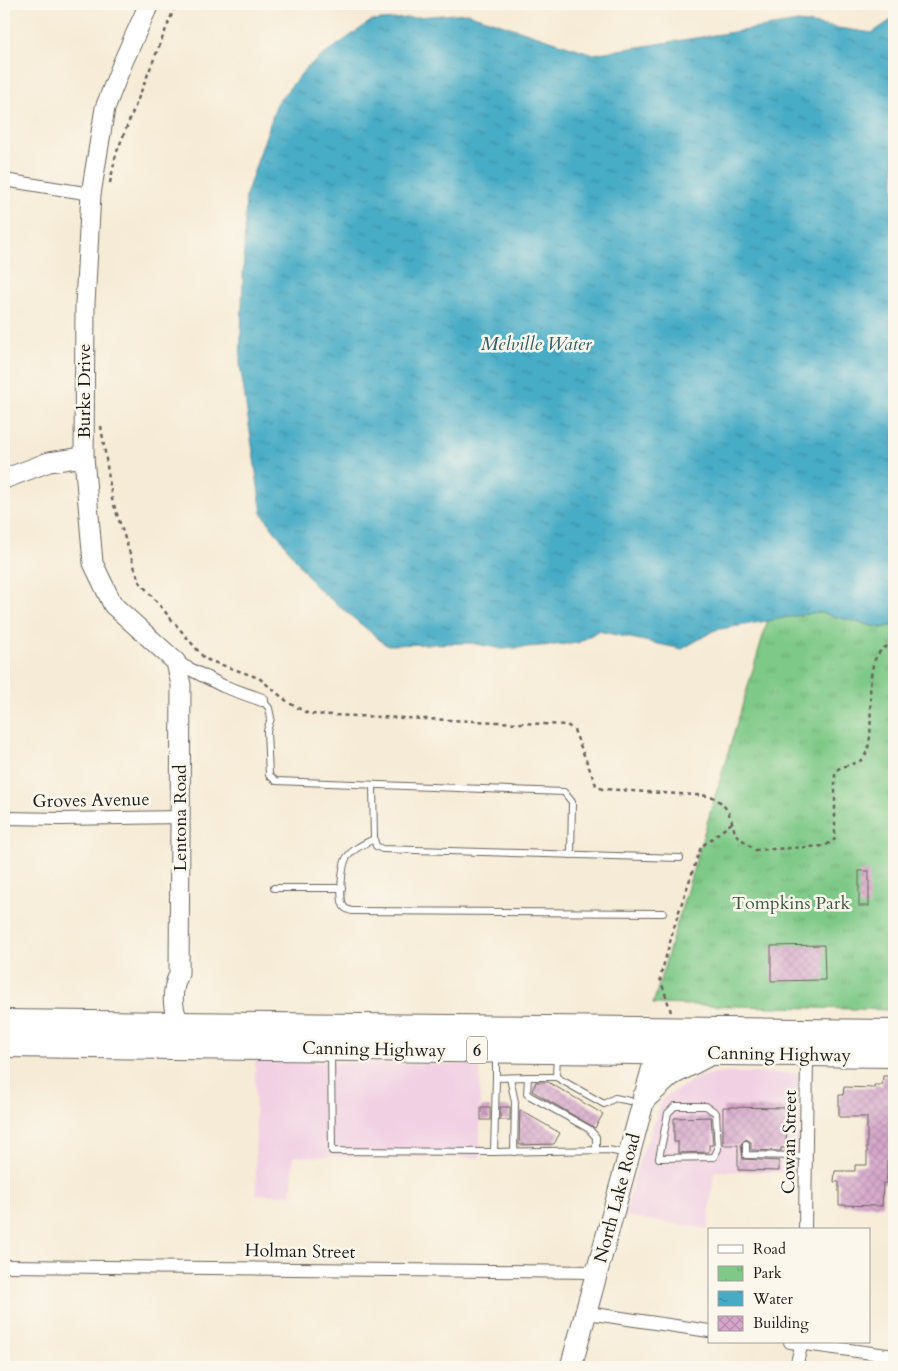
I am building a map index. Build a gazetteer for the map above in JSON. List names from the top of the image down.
{
  "streets": {
    "highway": ["Canning Highway", "6"],
    "main road": ["North Lake Road"],
    "street": [
      "Burke Drive",
      "Groves Avenue",
      "Lentona Road",
      "Cowan Street",
      "Holman Street"
    ]
  },
  "crossings": [
    ["Burke Drive", "Lentona Road"],
    ["Groves Avenue", "Lentona Road"],
    ["Lentona Road", "Canning Highway"],
    ["Canning Highway", "Cowan Street"],
    ["Canning Highway", "North Lake Road"],
    ["North Lake Road", "Holman Street"]
  ],
  "water": ["Melville Water"],
  "parks": ["Tompkins Park"],
  "legend": [
    "Road",
    "Park",
    "Water",
    "Building"
  ]
}
